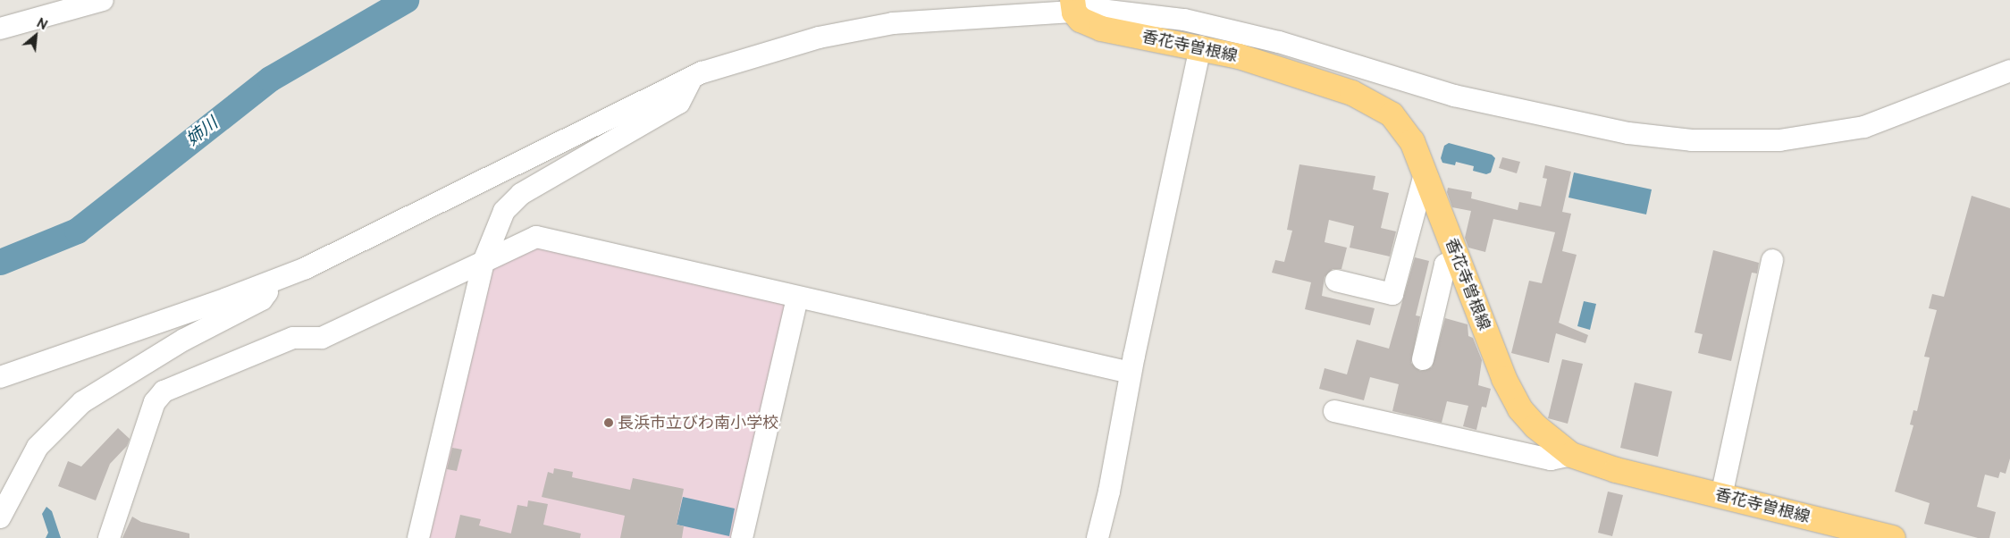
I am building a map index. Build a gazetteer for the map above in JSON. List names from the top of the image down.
{
  "streets": {
    "main road": ["香花寺曽根線"]
  },
  "water": ["姉川"],
  "places": ["長浜市立びわ南小学校"],
  "north": "top right"
}
